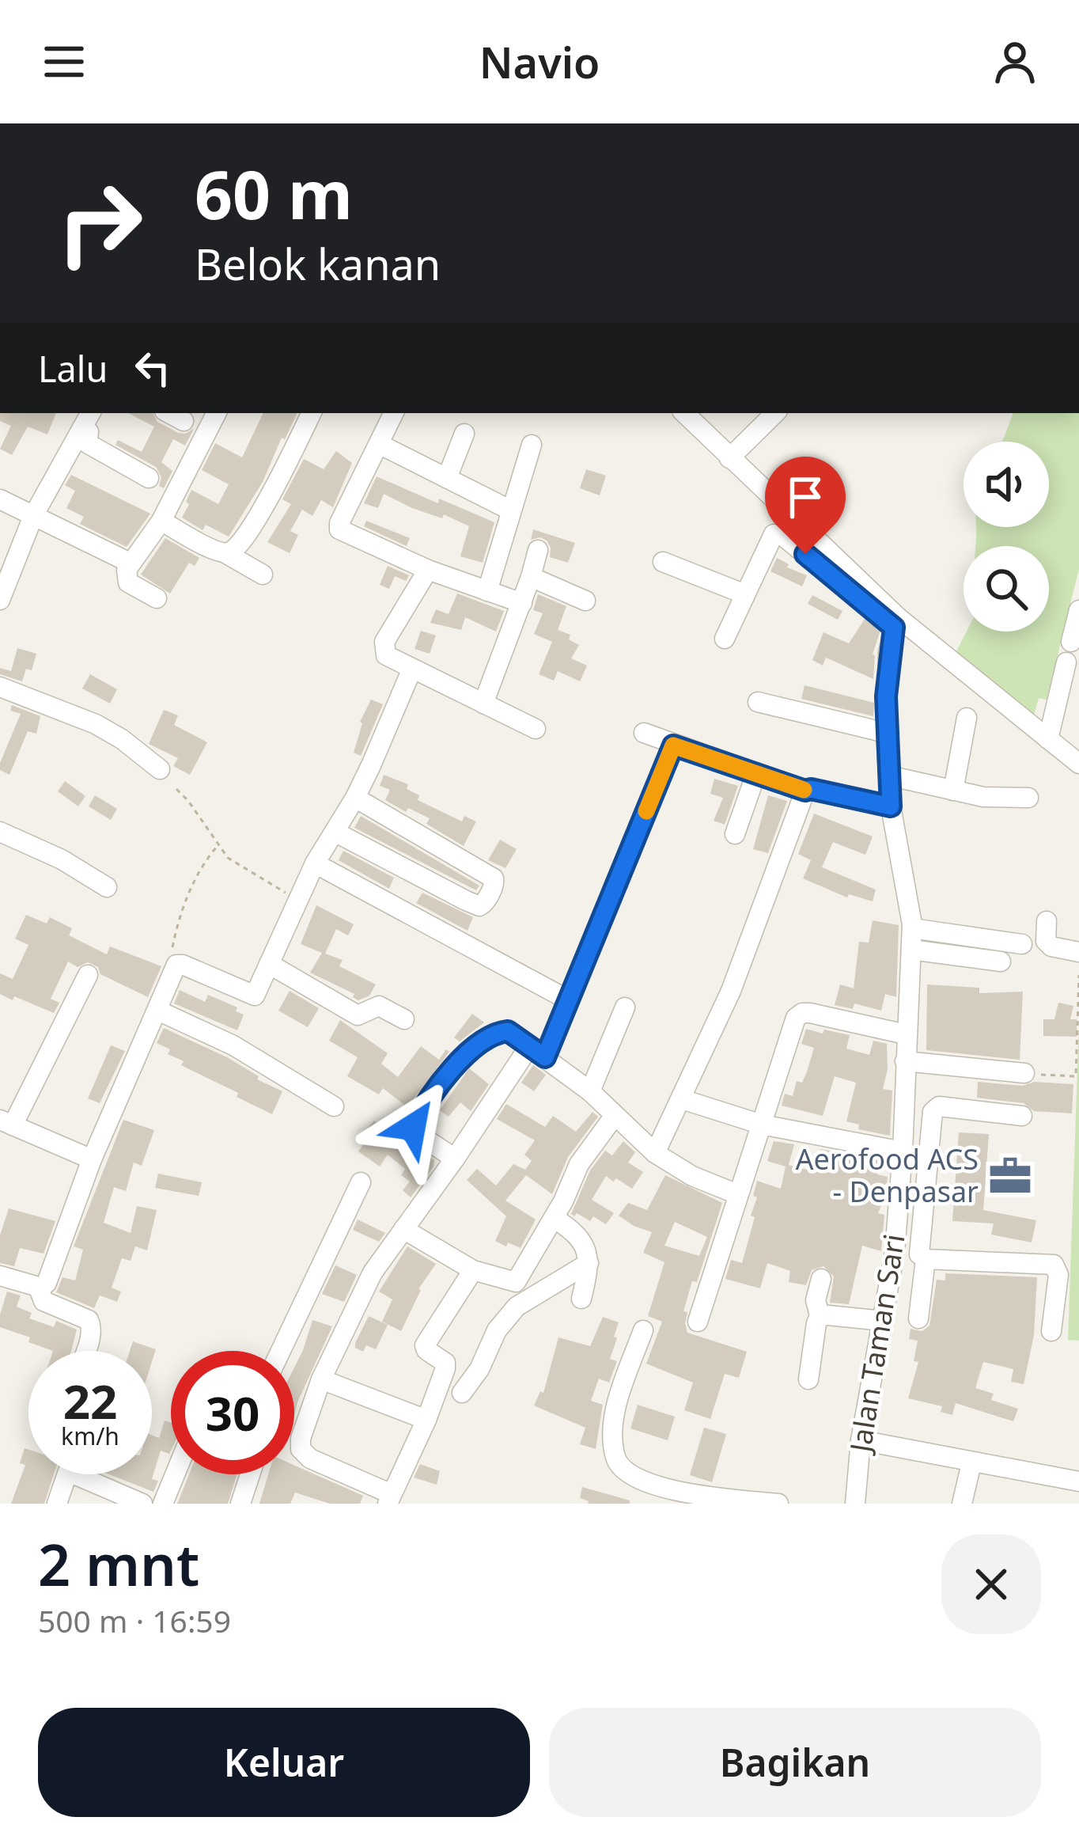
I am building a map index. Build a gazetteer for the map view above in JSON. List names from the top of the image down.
{
  "streets": {
    "street": ["Jalan Taman Sari"]
  },
  "places": {
    "office": ["Aerofood ACS - Denpasar"]
  },
  "page": {
    "header": "Navio",
    "turn": ["60 m", "Belok kanan"],
    "then": "Lalu",
    "speed": "22 km/h",
    "limit": "30",
    "heading": ["2 mnt", "500 m · 16:59"],
    "buttons": ["Keluar", "Bagikan"]
  }
}
